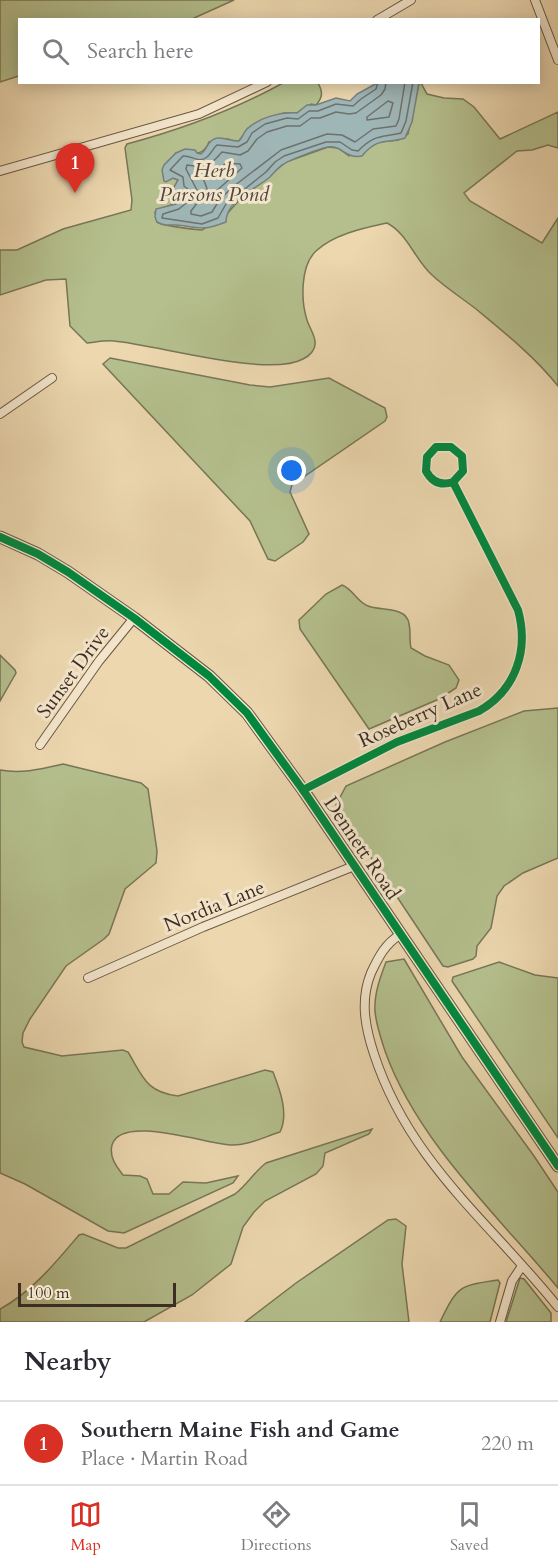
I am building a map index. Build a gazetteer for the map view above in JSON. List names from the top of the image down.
{
  "streets": {
    "street": [
      "Sunset Drive",
      "Roseberry Lane",
      "Dennett Road",
      "Nordia Lane"
    ]
  },
  "crossings": [
    ["Sunset Drive", "Dennett Road"],
    ["Roseberry Lane", "Dennett Road"],
    ["Dennett Road", "Nordia Lane"]
  ],
  "water": ["Herb Parsons Pond"],
  "scale_bar": "100 m",
  "page": {
    "search": "Search here",
    "pins": "1",
    "scale": "100 m",
    "heading": "Nearby",
    "list": [
      {
        "mark": "1",
        "name": "Southern Maine Fish and Game",
        "note": "Place · Martin Road",
        "value": "220 m"
      }
    ],
    "nav": ["Map", "Directions", "Saved"]
  }
}
